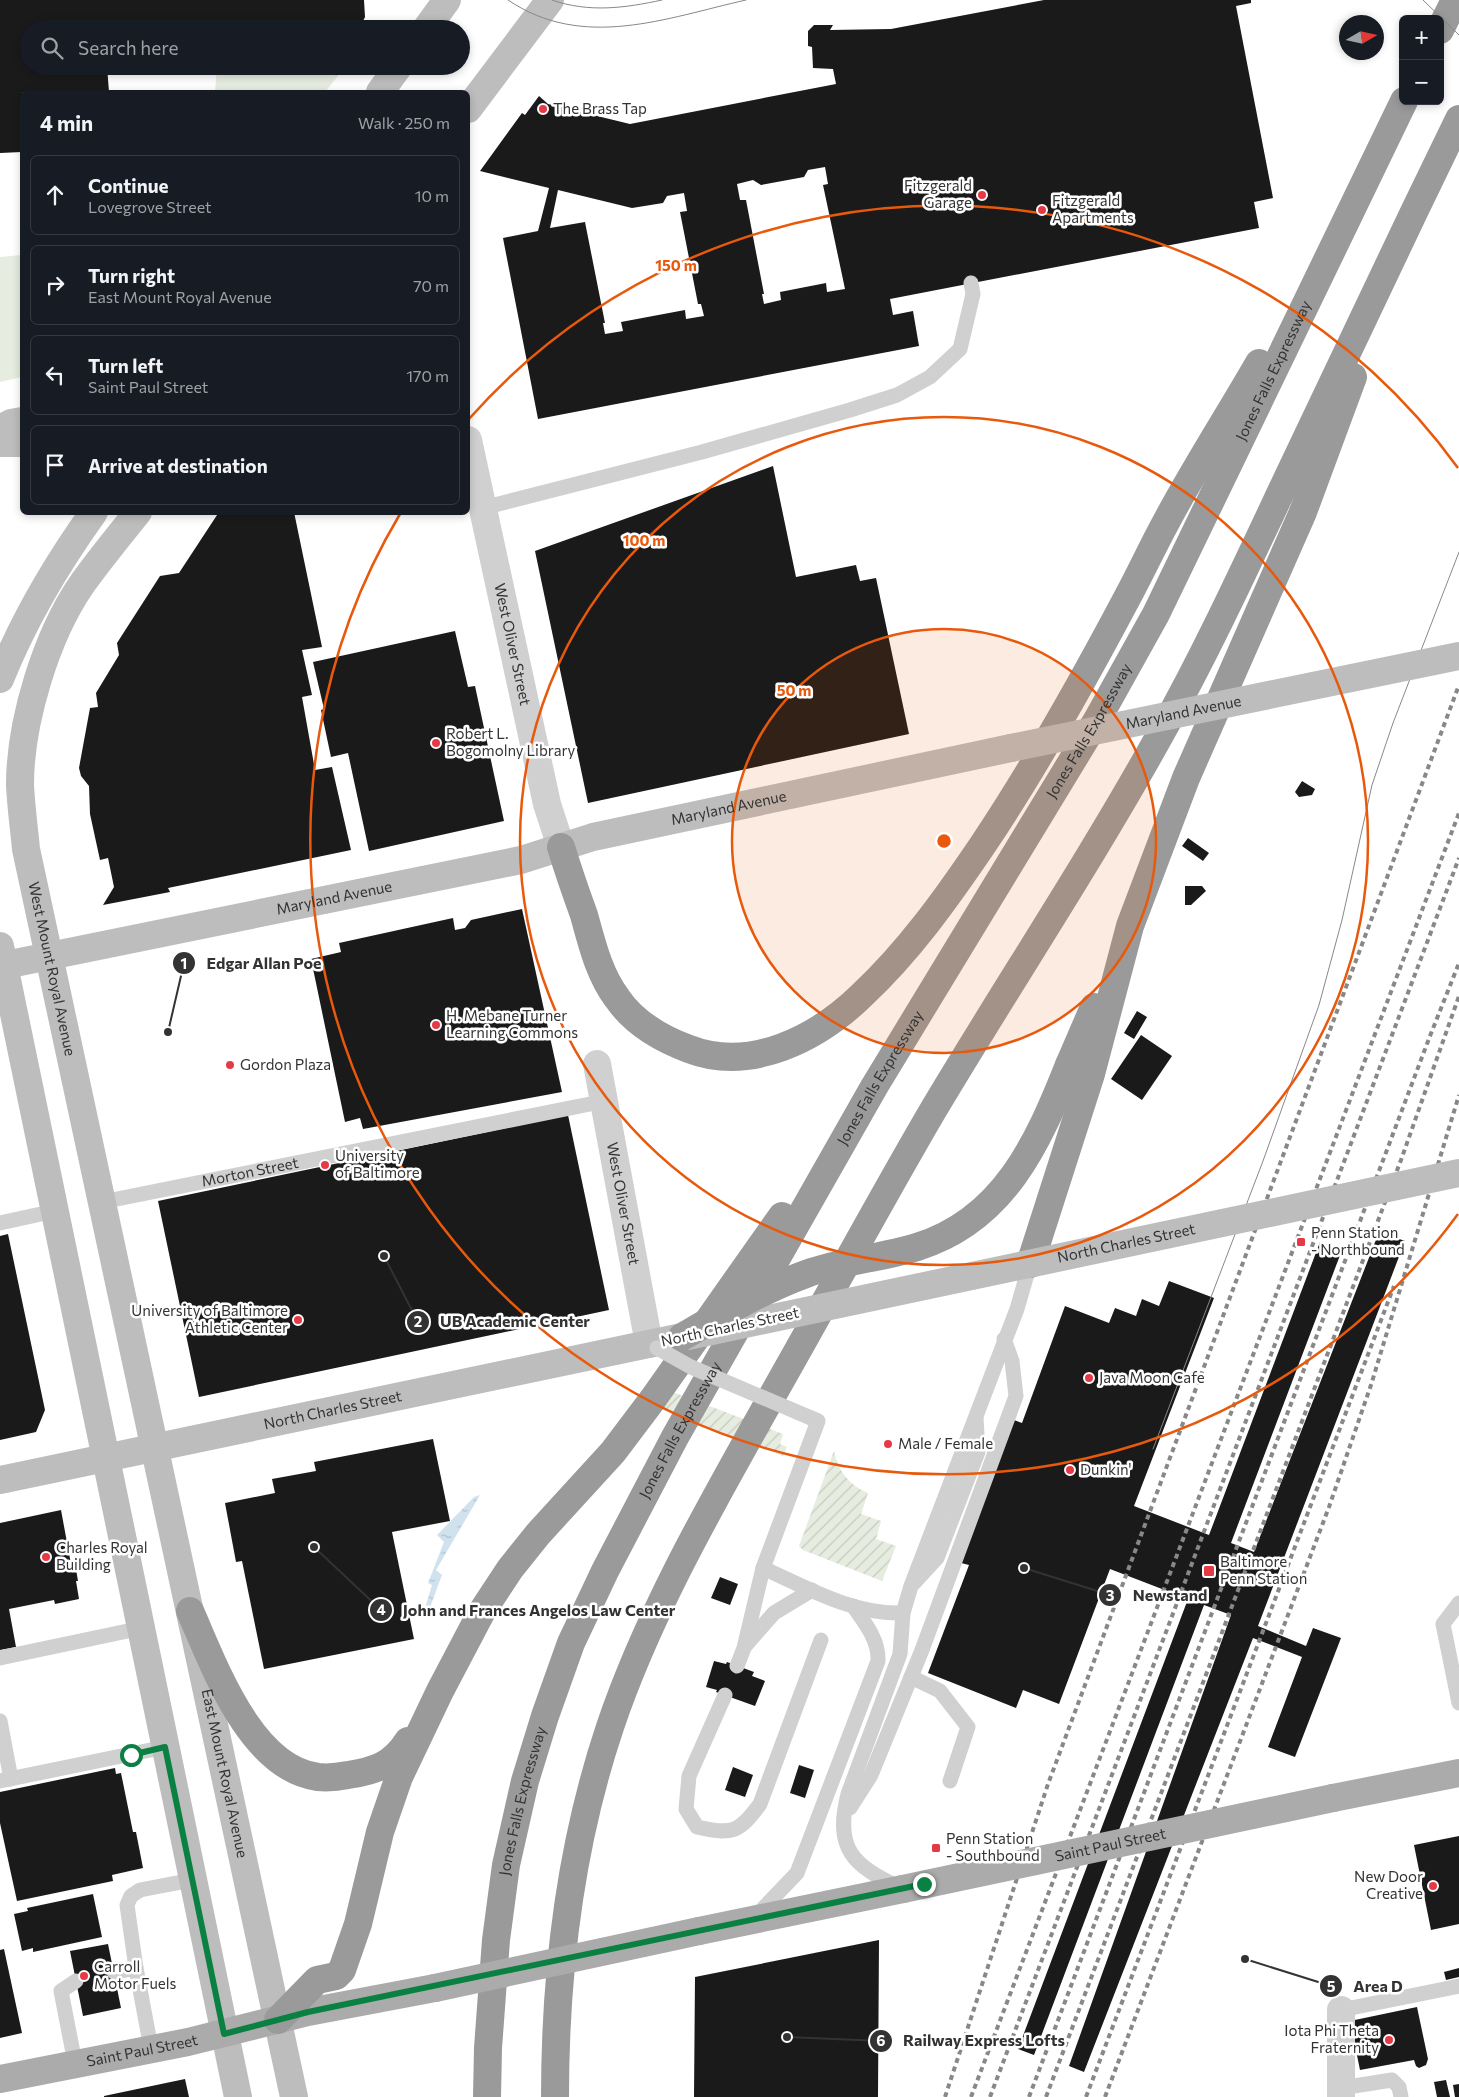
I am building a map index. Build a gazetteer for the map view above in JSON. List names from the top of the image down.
{
  "streets": {
    "highway": ["Jones Falls Expressway"],
    "main road": [
      "Maryland Avenue",
      "West Mount Royal Avenue",
      "North Charles Street",
      "East Mount Royal Avenue",
      "Saint Paul Street"
    ],
    "street": ["West Oliver Street"],
    "lane": ["Morton Street"]
  },
  "crossings": [
    ["West Oliver Street", "Maryland Avenue"],
    ["West Oliver Street", "Morton Street"],
    ["West Oliver Street", "North Charles Street"],
    ["Maryland Avenue", "West Mount Royal Avenue"],
    ["West Mount Royal Avenue", "Morton Street"],
    ["West Mount Royal Avenue", "North Charles Street"],
    ["West Mount Royal Avenue", "East Mount Royal Avenue"],
    ["North Charles Street", "East Mount Royal Avenue"],
    ["East Mount Royal Avenue", "Saint Paul Street"]
  ],
  "places": {
    "other": [
      "The Brass Tap",
      "Fitzgerald Garage",
      "Fitzgerald Apartments",
      "Robert L. Bogomolny Library",
      "H. Mebane Turner Learning Commons",
      "Edgar Allan Poe",
      "Gordon Plaza",
      "University of Baltimore",
      "UB Academic Center",
      "University of Baltimore Athletic Center",
      "Java Moon Cafe",
      "Male / Female",
      "Dunkin'",
      "John and Frances Angelos Law Center",
      "Charles Royal Building",
      "Newstand",
      "New Door Creative",
      "Area D",
      "Carroll Motor Fuels",
      "Railway Express Lofts",
      "Iota Phi Theta Fraternity"
    ],
    "transit": ["Penn Station - Northbound", "Baltimore Penn Station", "Penn Station - Southbound"]
  },
  "north": "right",
  "page": {
    "map_buttons": ["+", "−"],
    "search": "Search here",
    "heading": ["4 min", "Walk · 250 m"],
    "list": [
      ["Continue", "Lovegrove Street", "10 m"],
      ["Turn right", "East Mount Royal Avenue", "70 m"],
      ["Turn left", "Saint Paul Street", "170 m"],
      "Arrive at destination"
    ]
  },
  "rings": ["150 m", "100 m", "50 m"]
}
